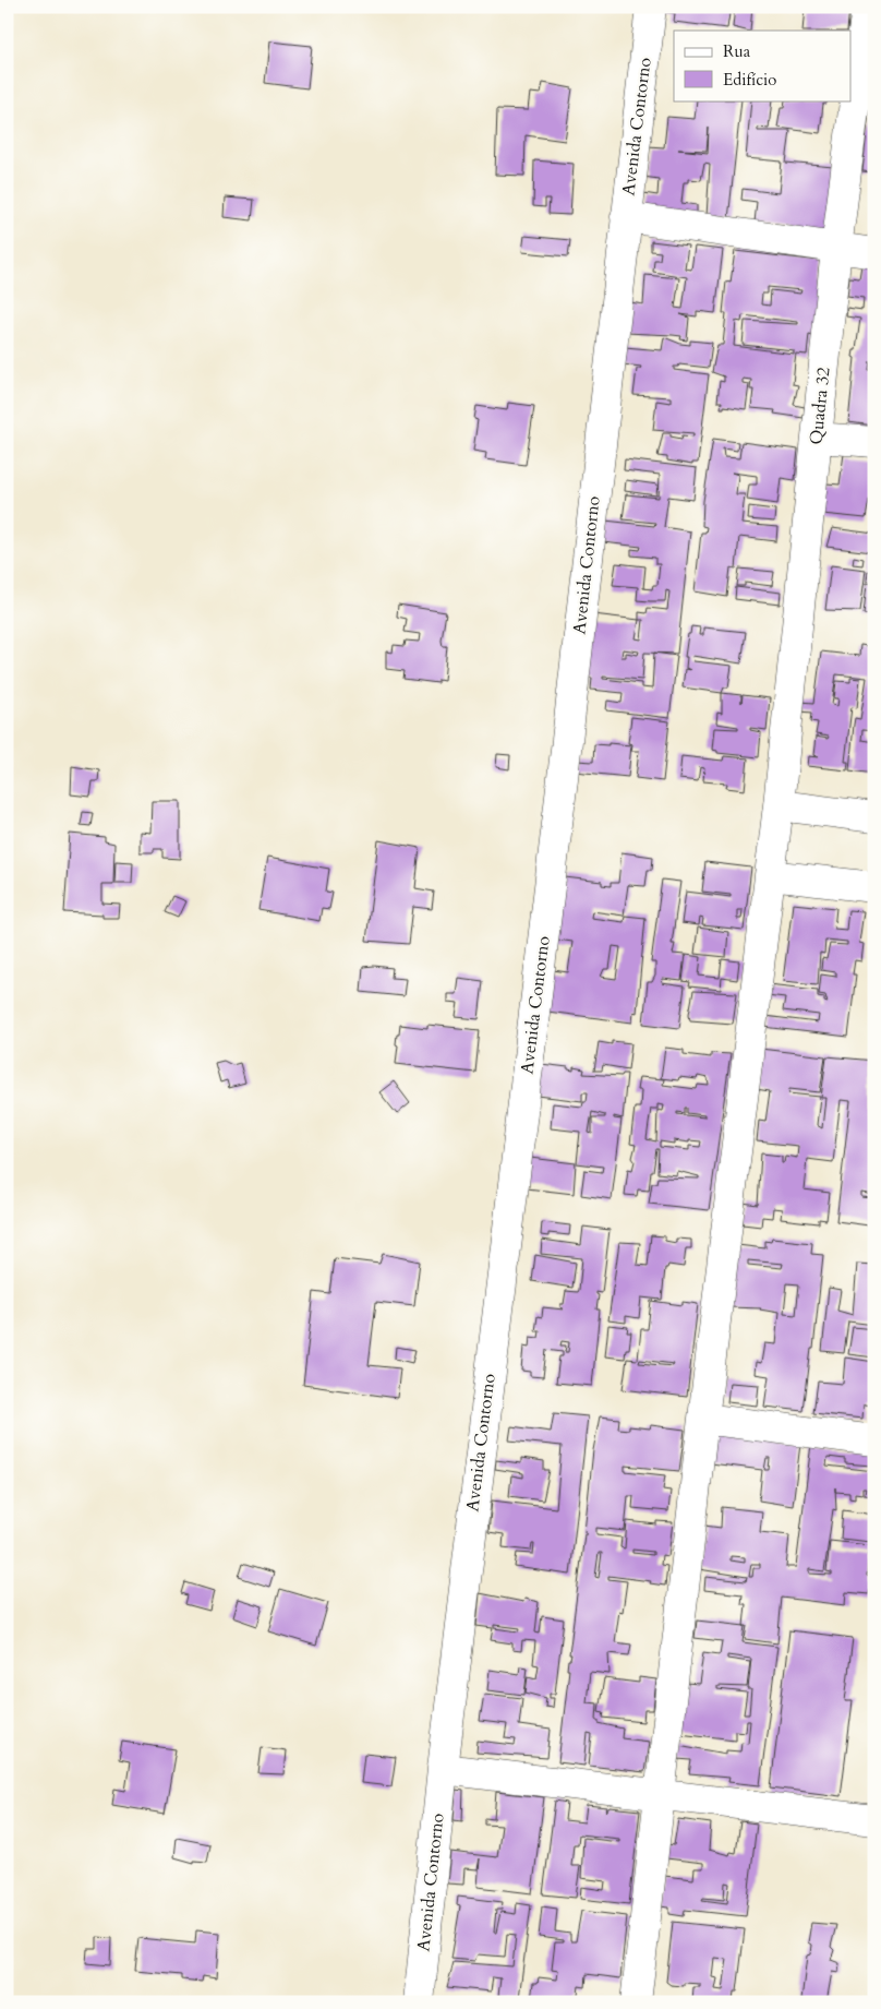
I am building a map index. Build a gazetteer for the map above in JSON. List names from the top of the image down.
{
  "streets": {
    "street": ["Avenida Contorno", "Quadra 32"]
  },
  "legend": ["Rua", "Edifício"]
}
